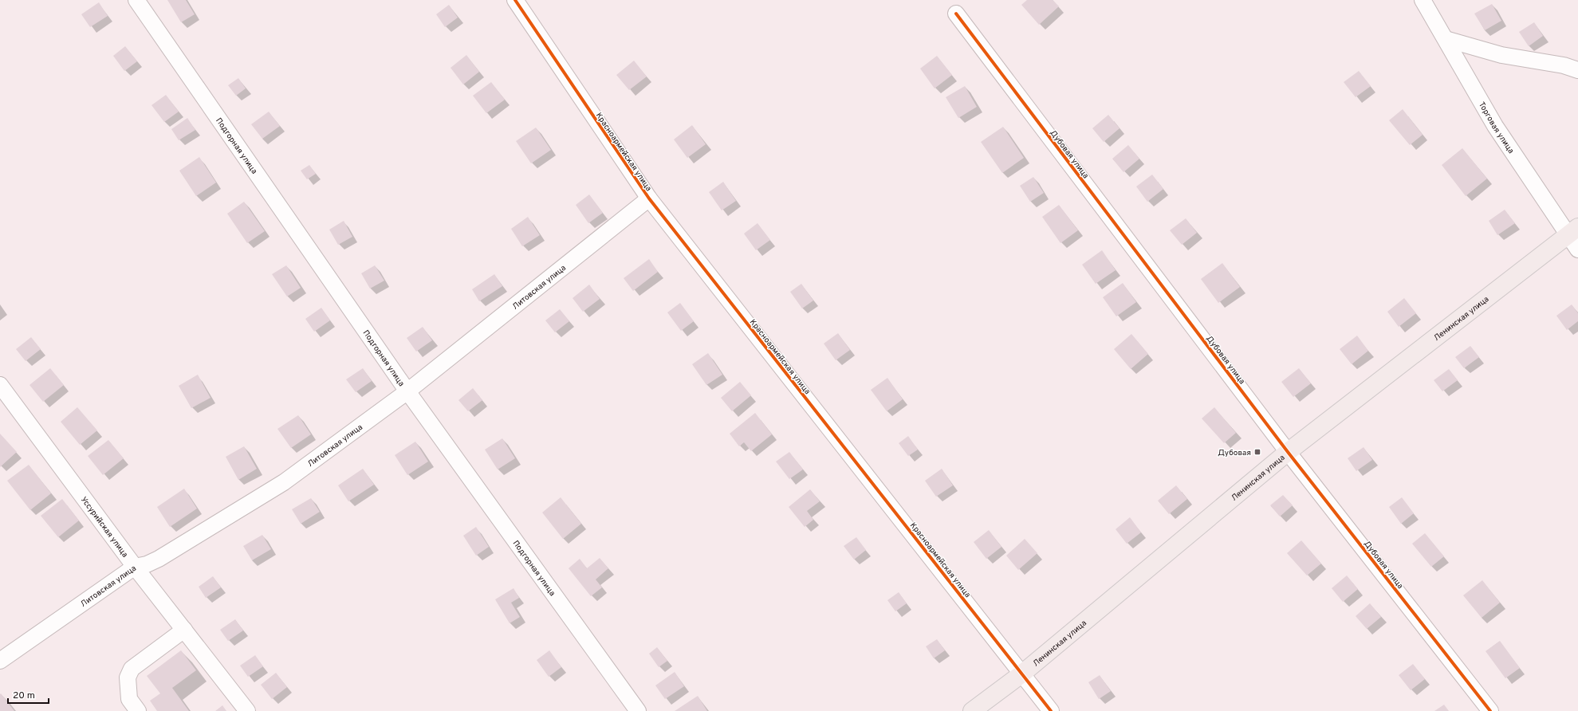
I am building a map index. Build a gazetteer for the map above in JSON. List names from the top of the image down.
{
  "streets": {
    "main road": ["Ленинская улица"],
    "street": [
      "Торговая улица",
      "Подгорная улица",
      "Красноармейская улица",
      "Дубовая улица",
      "Литовская улица",
      "Уссурийская улица"
    ]
  },
  "crossings": [
    ["Торговая улица", "Ленинская улица"],
    ["Подгорная улица", "Литовская улица"],
    ["Красноармейская улица", "Литовская улица"],
    ["Красноармейская улица", "Ленинская улица"],
    ["Дубовая улица", "Ленинская улица"],
    ["Литовская улица", "Уссурийская улица"]
  ],
  "places": {
    "transit": ["Дубовая"]
  },
  "scale_bar": "20 m"
}
